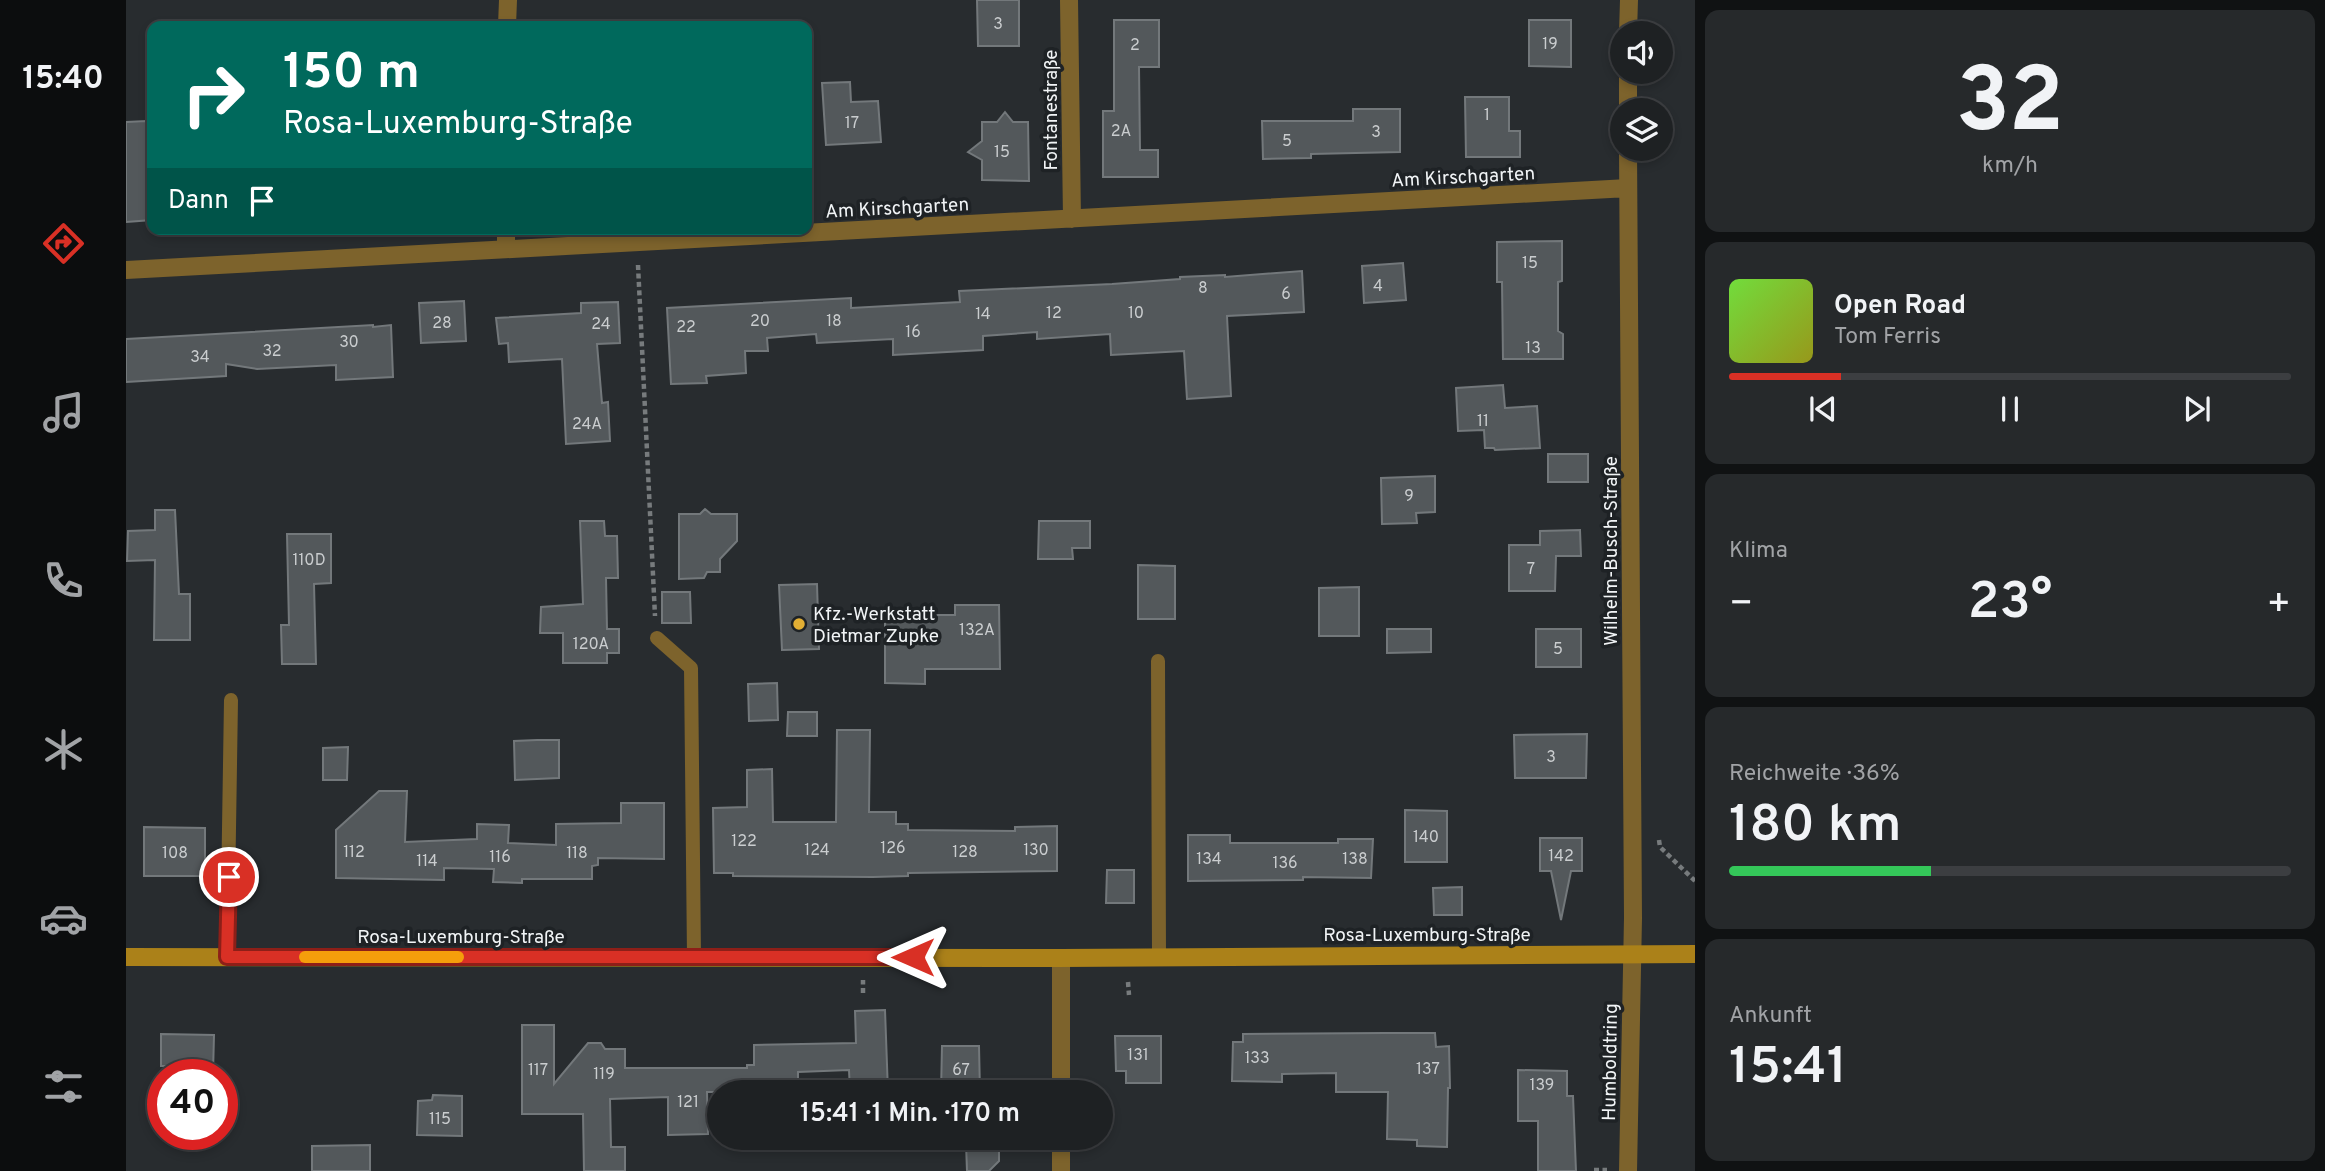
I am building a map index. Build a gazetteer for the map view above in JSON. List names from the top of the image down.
{
  "streets": {
    "street": [
      "Fontanestraße",
      "Am Kirschgarten",
      "Wilhelm-Busch-Straße",
      "Rosa-Luxemburg-Straße",
      "Humboldtring"
    ]
  },
  "crossings": [
    ["Fontanestraße", "Am Kirschgarten"],
    ["Am Kirschgarten", "Wilhelm-Busch-Straße"],
    ["Wilhelm-Busch-Straße", "Rosa-Luxemburg-Straße"],
    ["Wilhelm-Busch-Straße", "Humboldtring"],
    ["Rosa-Luxemburg-Straße", "Humboldtring"]
  ],
  "places": ["Kfz.-Werkstatt Dietmar Zupke"],
  "house_numbers": [
    "3",
    "19",
    "2",
    "1",
    "17",
    "2A",
    "3",
    "5",
    "15",
    "15",
    "4",
    "8",
    "6",
    "12",
    "10",
    "14",
    "20",
    "18",
    "28",
    "24",
    "22",
    "16",
    "30",
    "13",
    "32",
    "34",
    "11",
    "24A",
    "9",
    "110D",
    "7",
    "132A",
    "120A",
    "5",
    "3",
    "140",
    "122",
    "126",
    "124",
    "130",
    "112",
    "128",
    "108",
    "118",
    "142",
    "116",
    "134",
    "138",
    "114",
    "136",
    "131",
    "133",
    "137",
    "117",
    "67",
    "119",
    "139",
    "121",
    "115"
  ],
  "page": {
    "tabs": "15:40",
    "tile": [
      ["32", "km/h"],
      "Klima",
      ["Reichweite · 36%", "180 km"],
      ["Ankunft", "15:41"]
    ],
    "turn": ["150 m", "Rosa-Luxemburg-Straße"],
    "then": "Dann",
    "song": ["Open Road", "Tom Ferris"],
    "heat": ["−", "23°", "+"],
    "limit": "40",
    "trip": "15:41 · 1 Min. · 170 m"
  }
}
